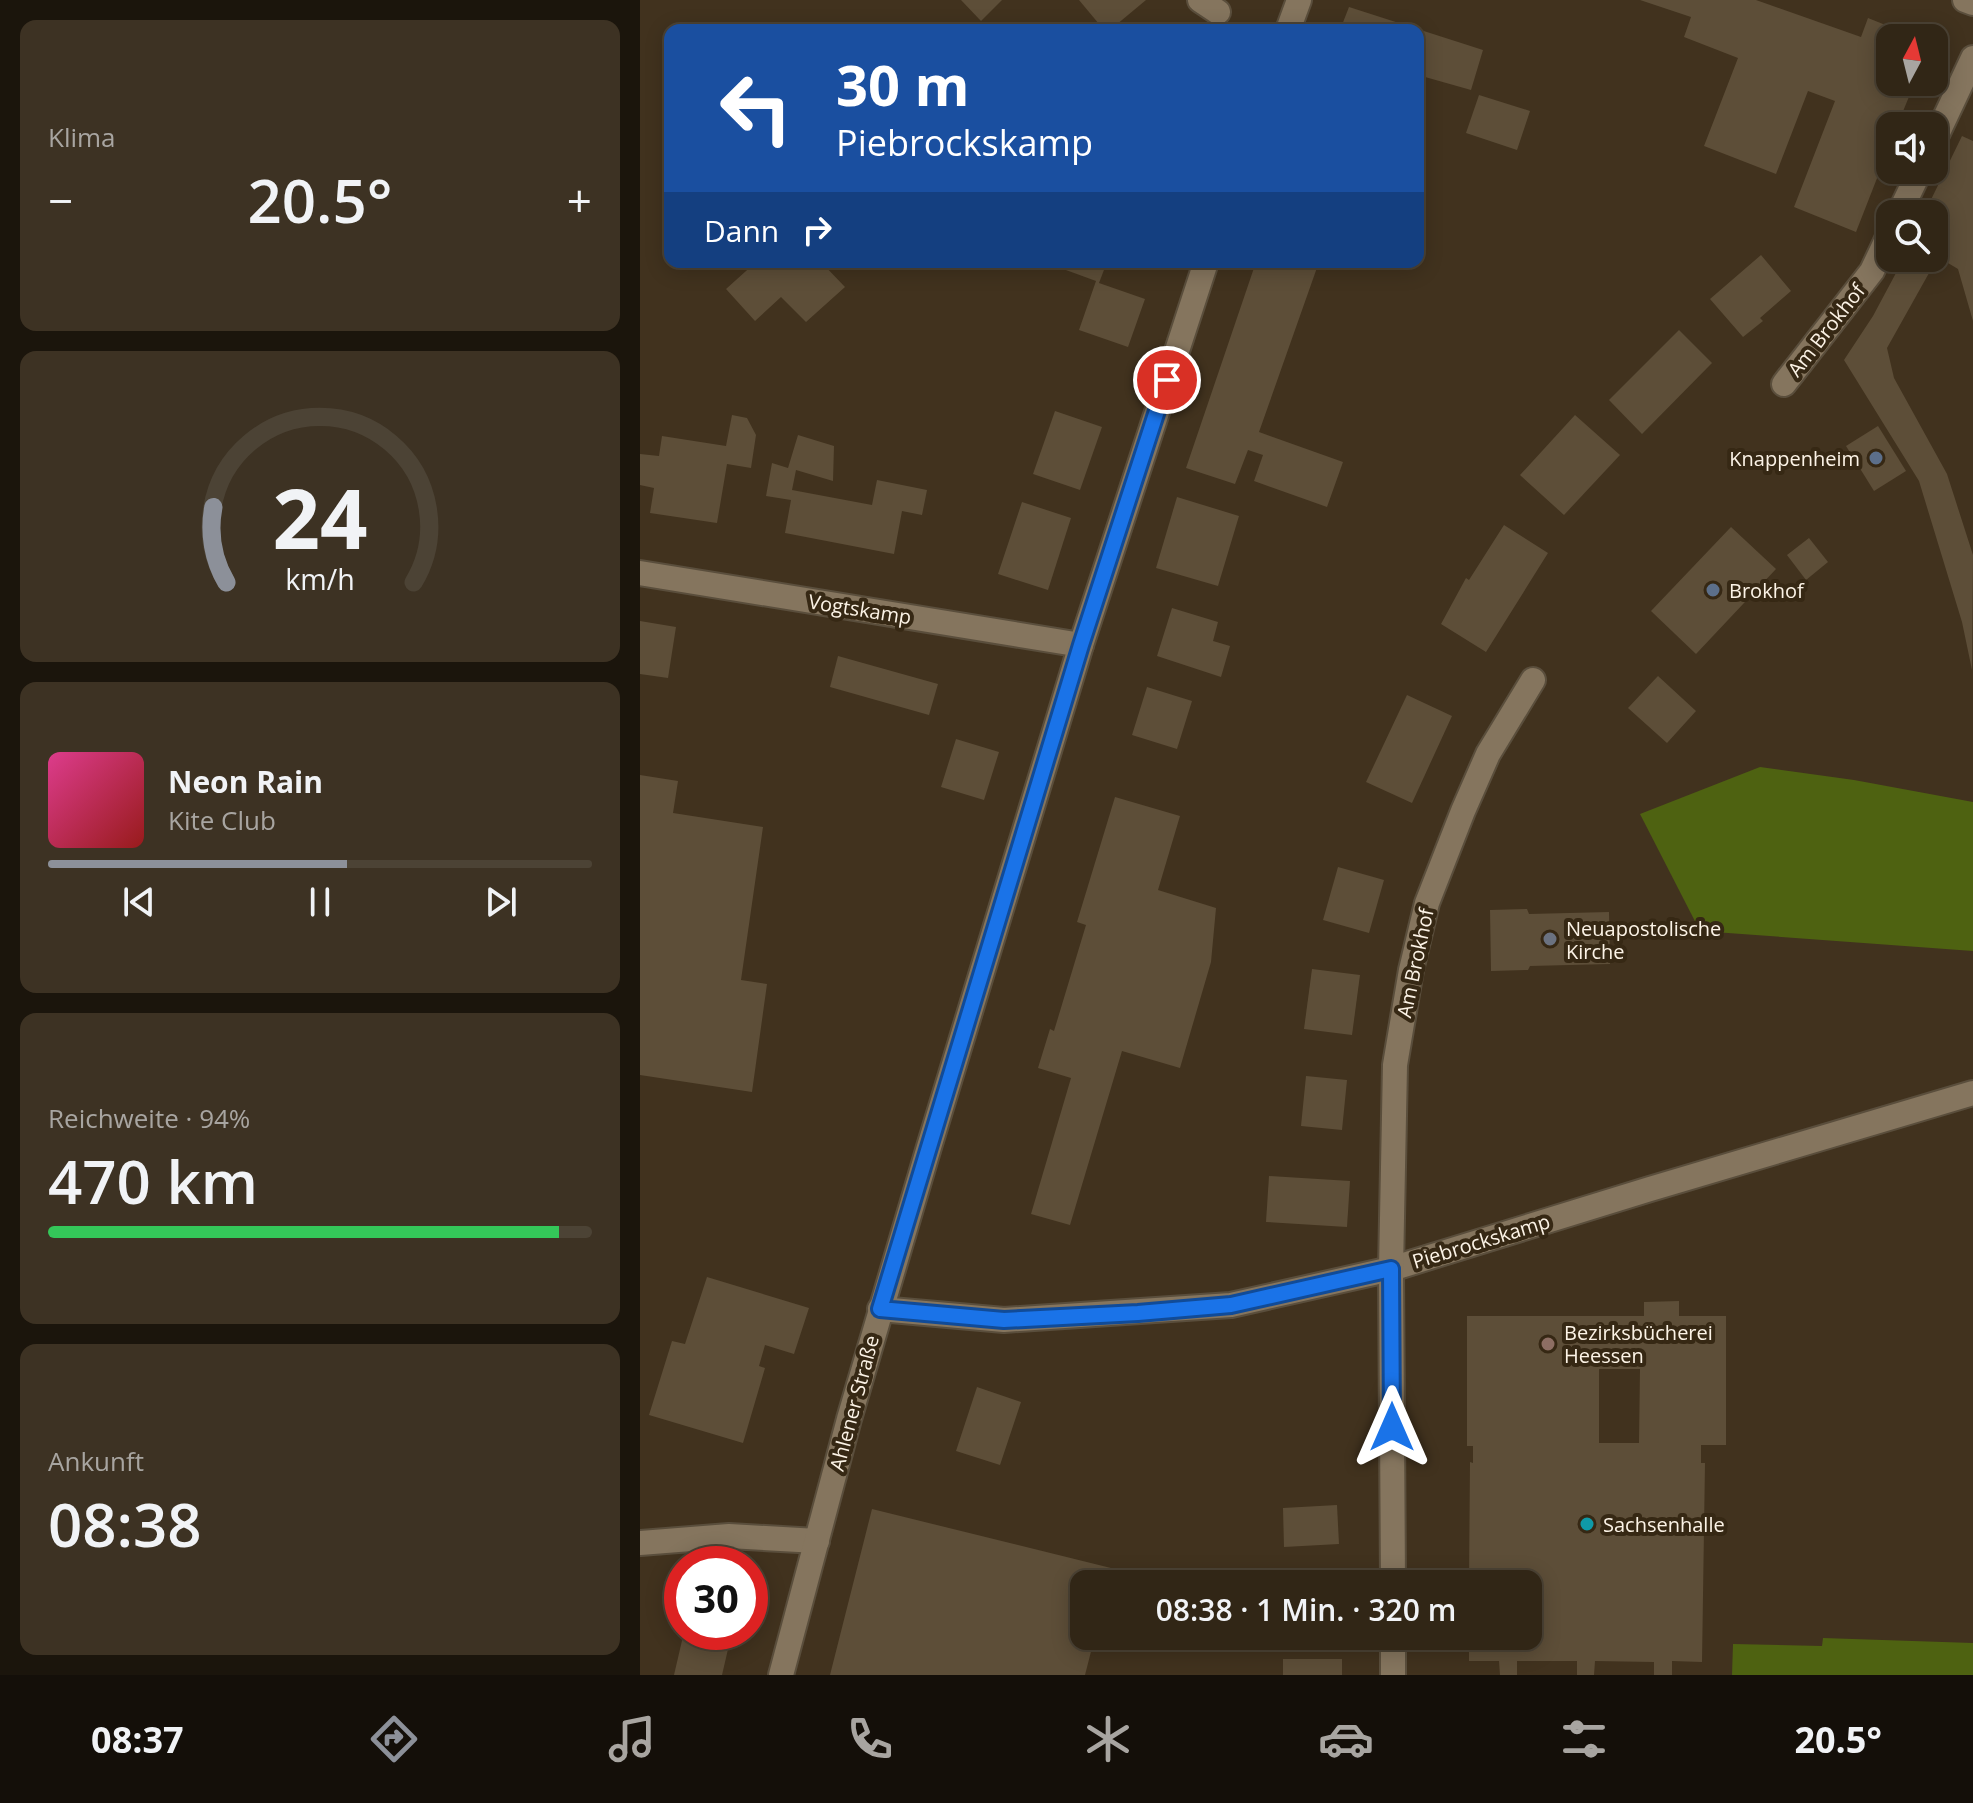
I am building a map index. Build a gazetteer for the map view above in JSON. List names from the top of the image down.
{
  "streets": {
    "street": [
      "Am Brokhof",
      "Vogtskamp",
      "Piebrockskamp",
      "Ahlener Straße"
    ]
  },
  "crossings": [
    ["Am Brokhof", "Piebrockskamp"],
    ["Vogtskamp", "Ahlener Straße"],
    ["Piebrockskamp", "Ahlener Straße"]
  ],
  "places": [
    "Knappenheim",
    "Brokhof",
    "Neuapostolische Kirche",
    "Bezirksbücherei Heessen",
    "Sachsenhalle"
  ],
  "north": "top",
  "page": {
    "tile": [
      "Klima",
      ["Reichweite · 94%", "470 km"],
      ["Ankunft", "08:38"]
    ],
    "turn": ["30 m", "Piebrockskamp"],
    "heat": ["−", "20.5°", "+"],
    "then": "Dann",
    "song": ["Neon Rain", "Kite Club"],
    "limit": "30",
    "trip": "08:38 · 1 Min. · 320 m",
    "tabs": ["08:37", "20.5°"],
    "gauge": ["24", "km/h"]
  }
}
